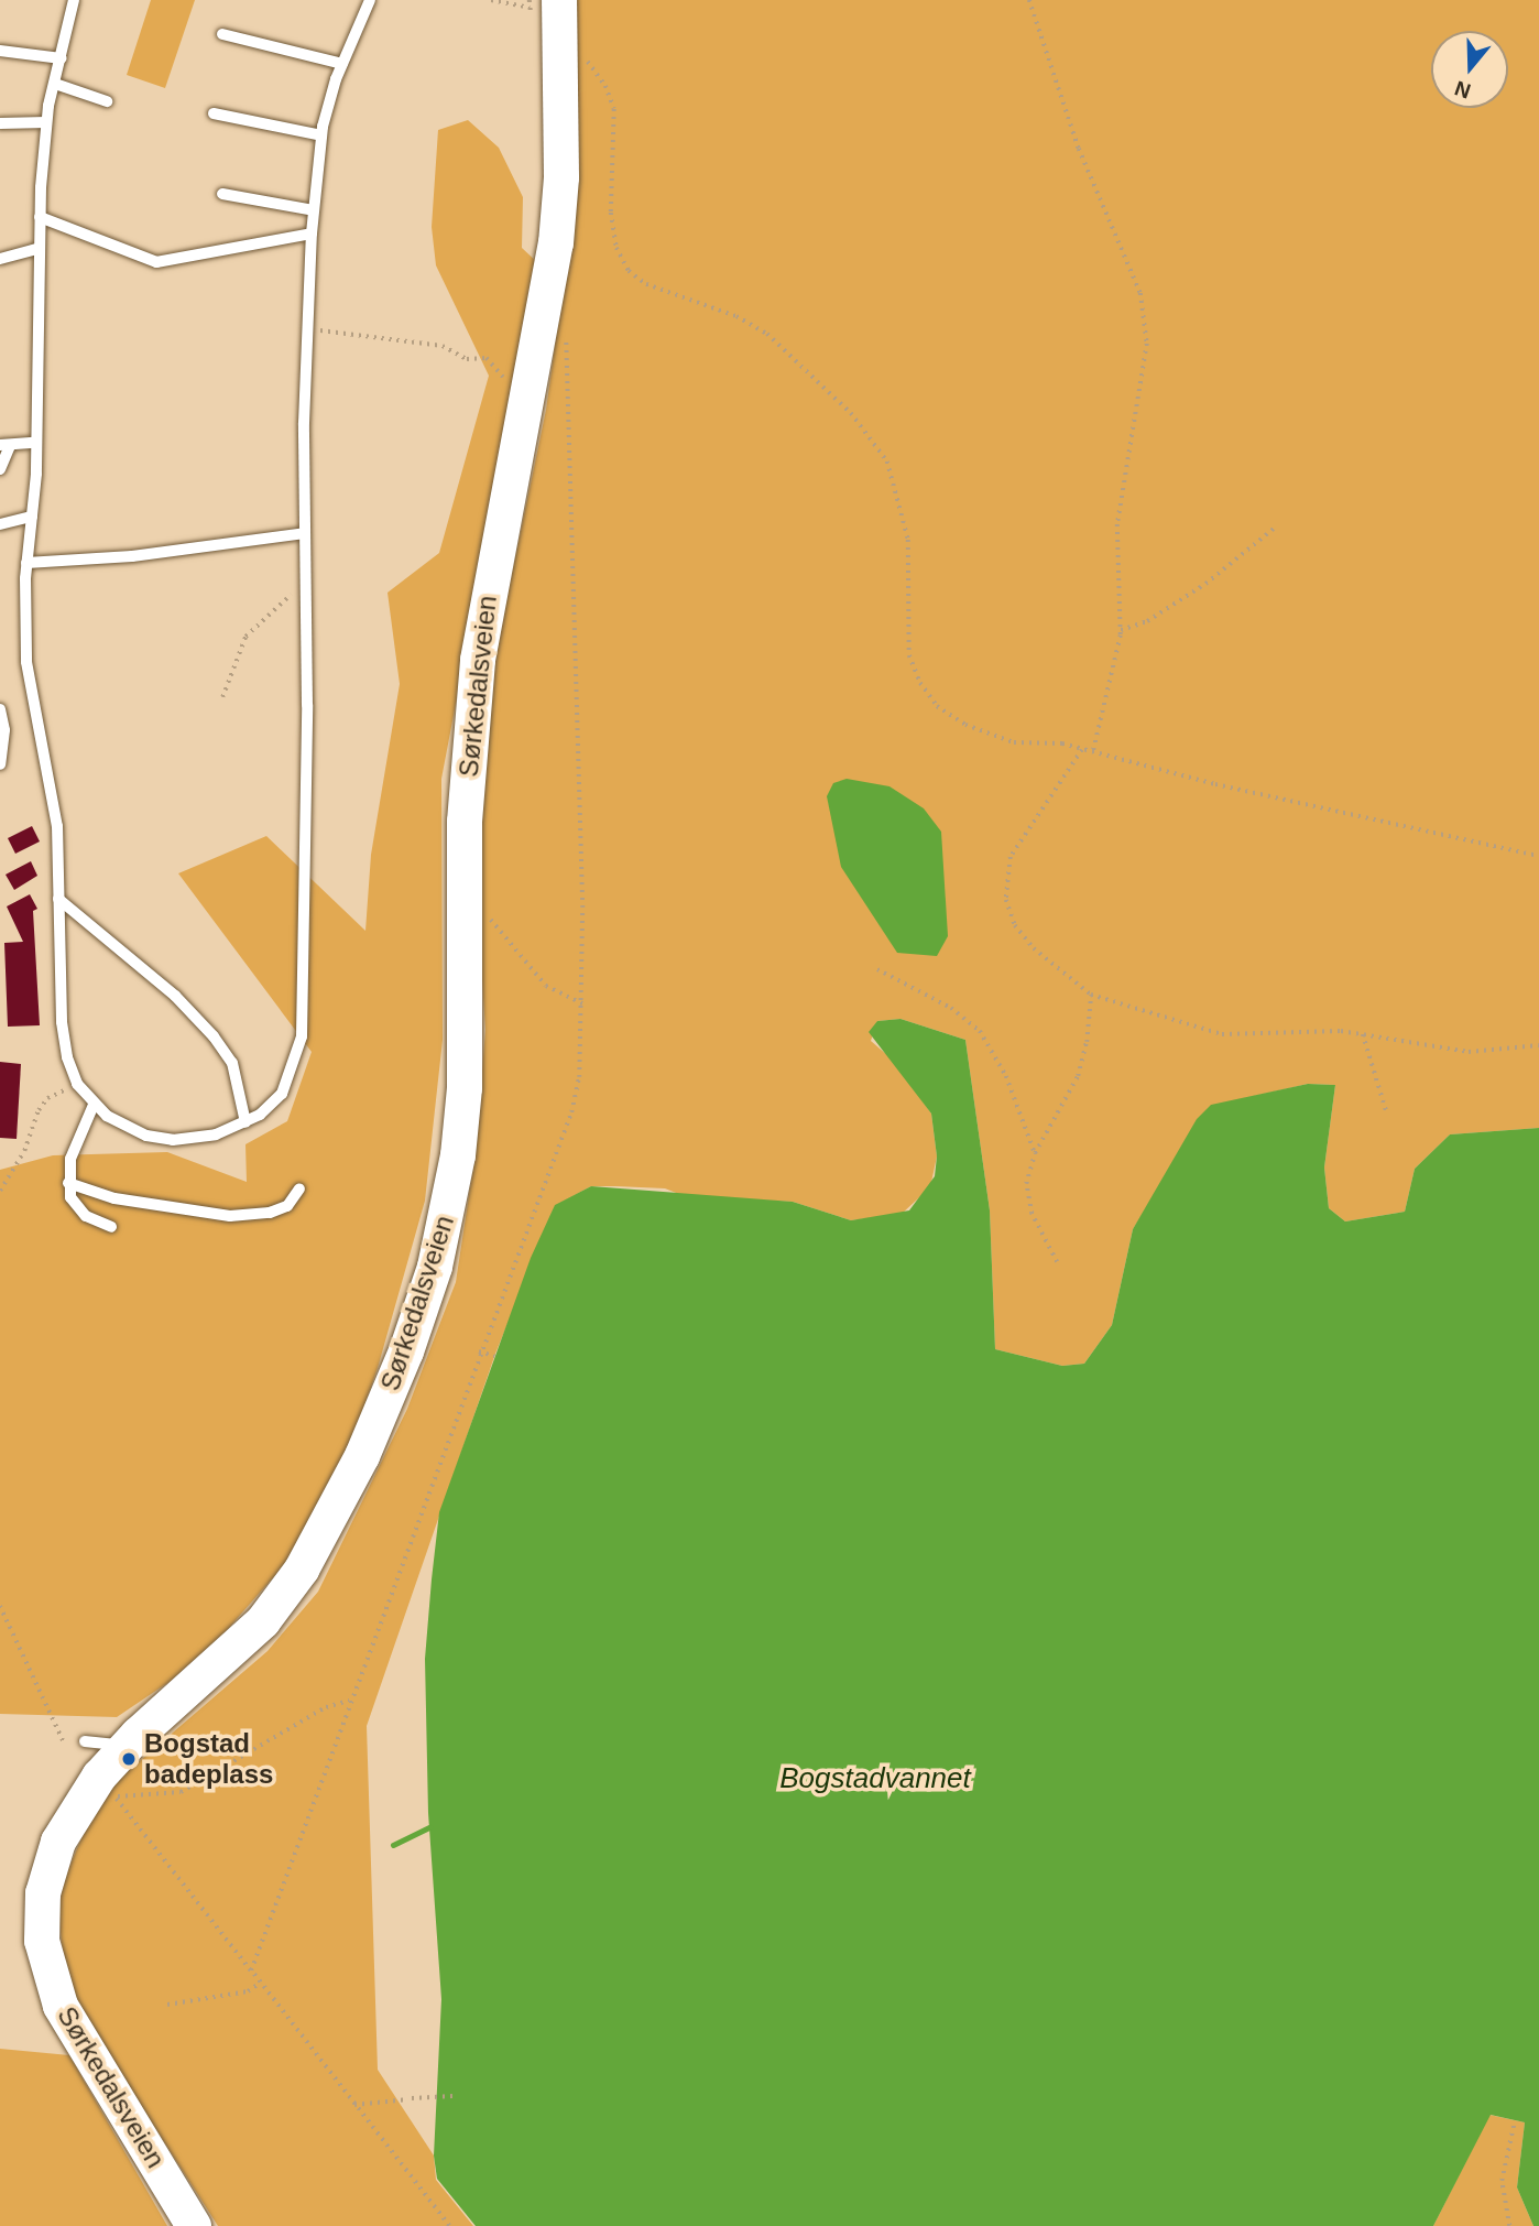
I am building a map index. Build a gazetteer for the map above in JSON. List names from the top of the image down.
{
  "streets": {
    "street": ["Sørkedalsveien"]
  },
  "water": ["Bogstadvannet"],
  "places": ["Bogstad badeplass"],
  "north": "bottom"
}
